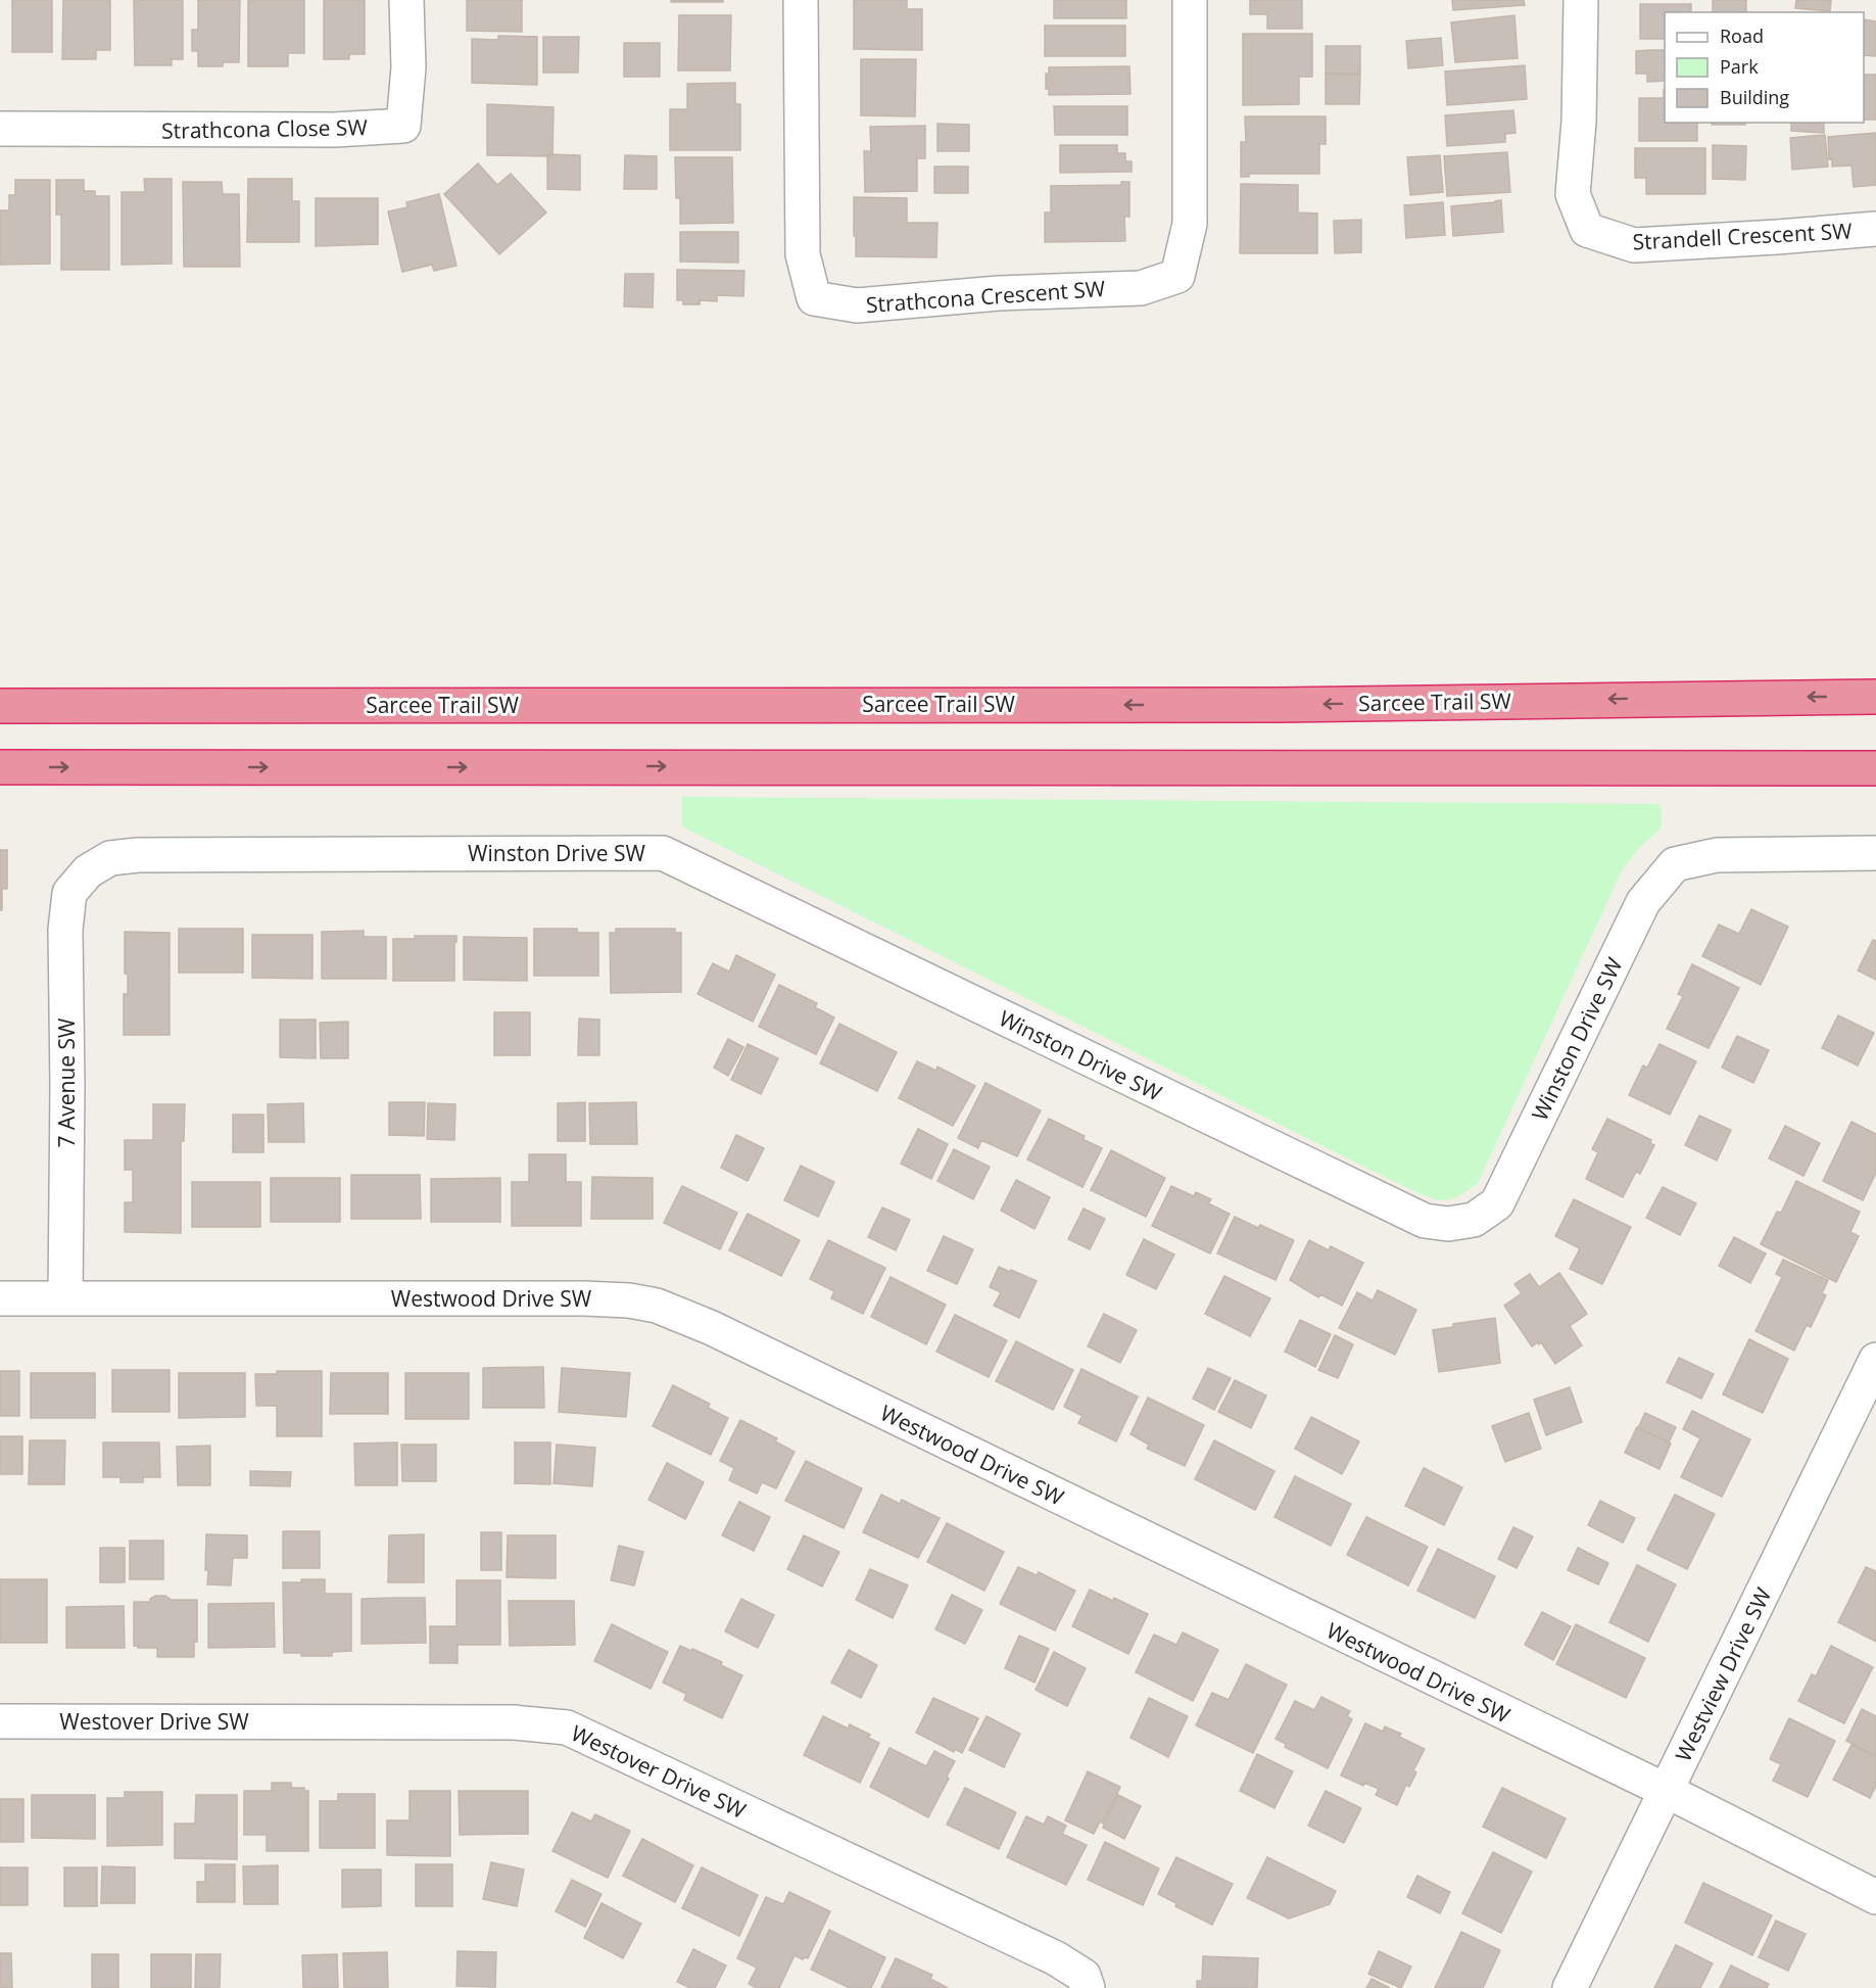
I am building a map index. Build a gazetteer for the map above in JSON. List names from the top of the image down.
{
  "streets": {
    "highway": ["Sarcee Trail SW"],
    "street": [
      "Strathcona Close SW",
      "Strandell Crescent SW",
      "Strathcona Crescent SW",
      "Winston Drive SW",
      "7 Avenue SW",
      "Westwood Drive SW",
      "Westview Drive SW",
      "Westover Drive SW"
    ]
  },
  "crossings": [
    ["Winston Drive SW", "7 Avenue SW"],
    ["7 Avenue SW", "Westwood Drive SW"],
    ["Westwood Drive SW", "Westview Drive SW"]
  ],
  "legend": ["Road", "Park", "Building"]
}
